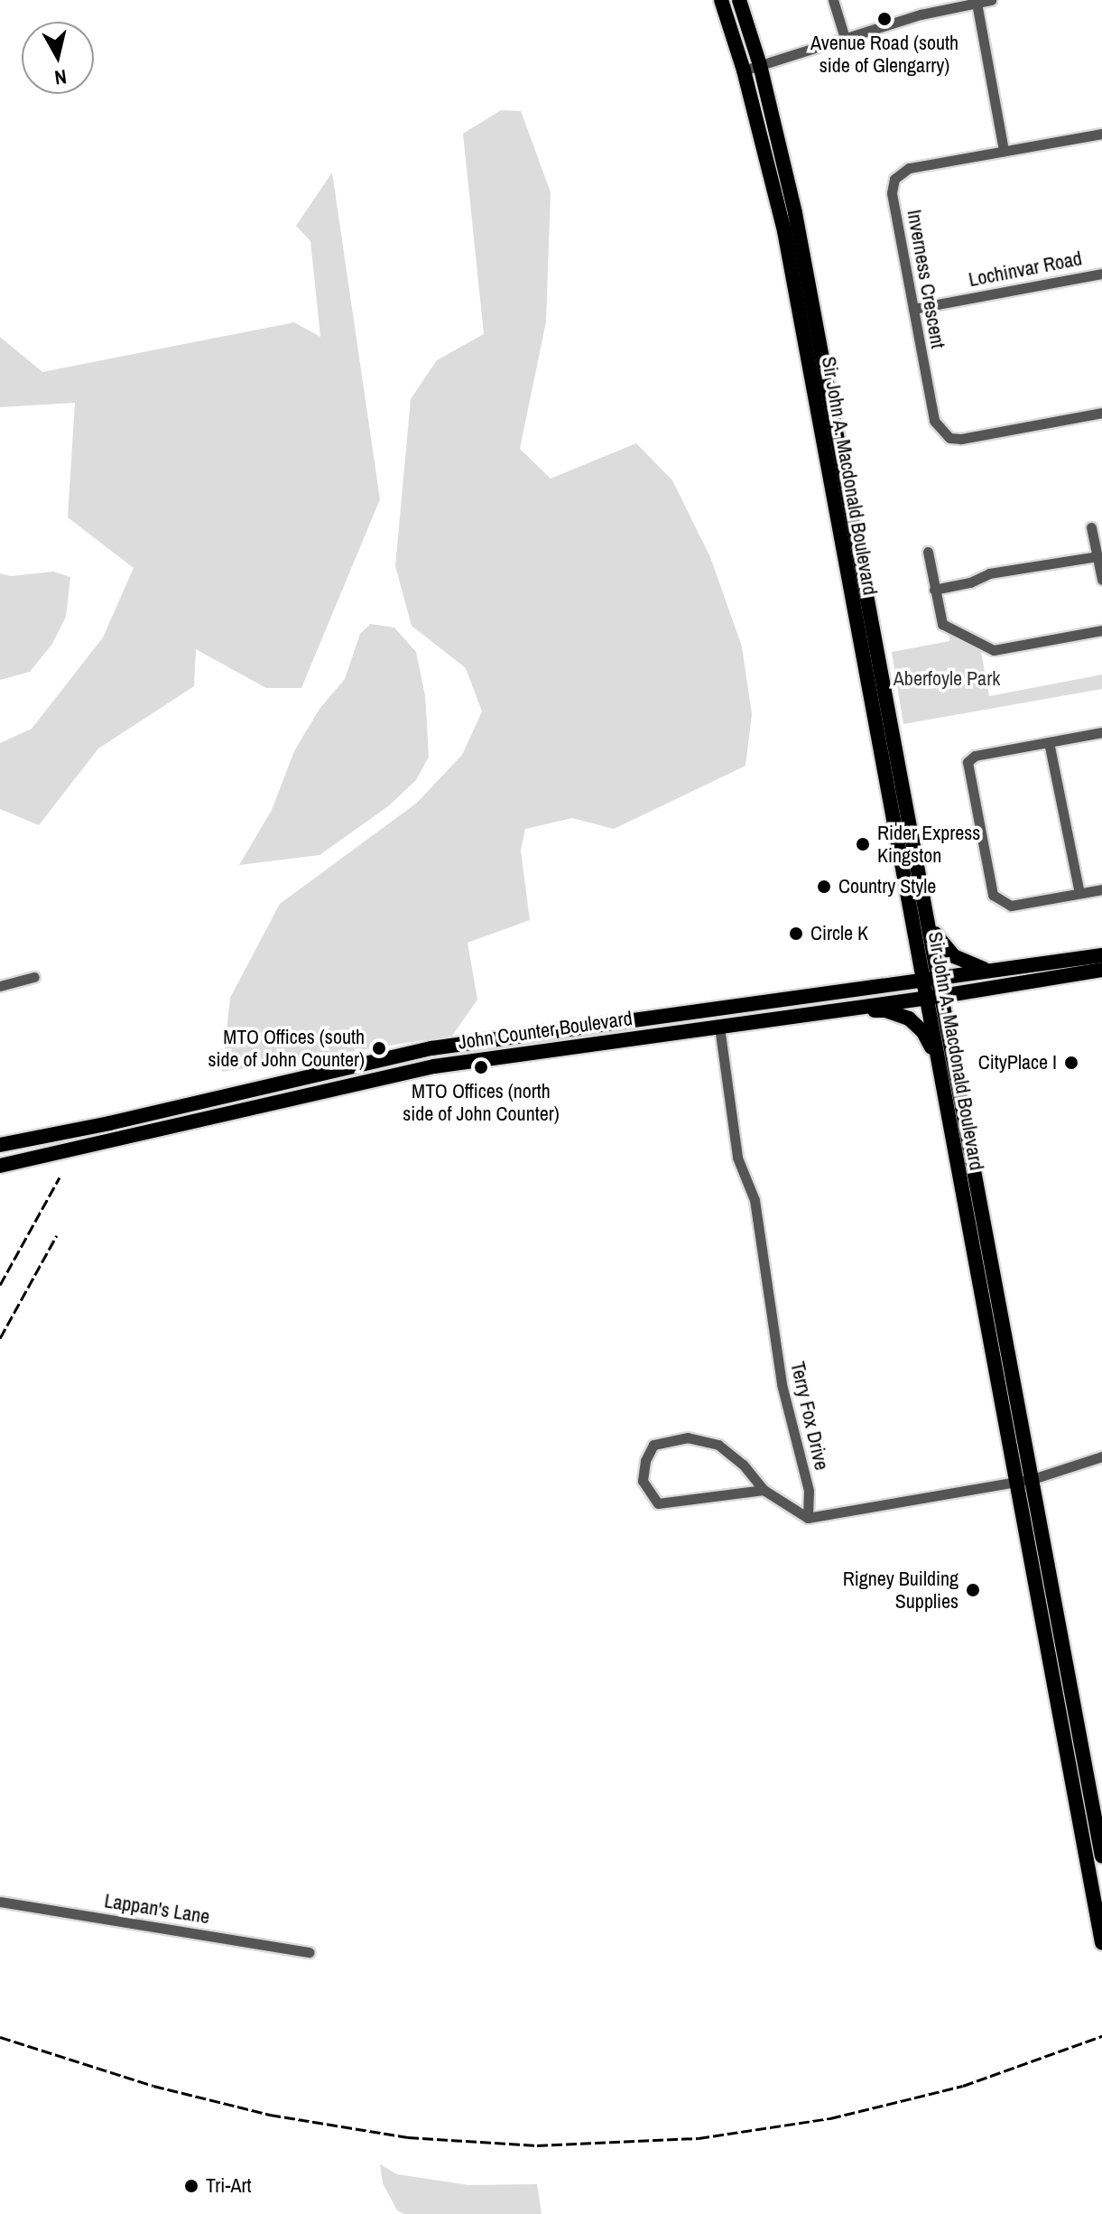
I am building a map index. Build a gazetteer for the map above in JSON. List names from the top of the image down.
{
  "streets": {
    "main road": ["Sir John A. Macdonald Boulevard", "John Counter Boulevard"],
    "street": [
      "Lochinvar Road",
      "Inverness Crescent",
      "Terry Fox Drive",
      "Lappan's Lane"
    ]
  },
  "crossings": [
    ["Lochinvar Road", "Inverness Crescent"],
    ["Sir John A. Macdonald Boulevard", "John Counter Boulevard"],
    ["John Counter Boulevard", "Terry Fox Drive"]
  ],
  "parks": ["Aberfoyle Park"],
  "places": [
    "Avenue Road (south side of Glengarry)",
    "Rider Express Kingston",
    "Country Style",
    "Circle K",
    "MTO Offices (south side of John Counter)",
    "CityPlace I",
    "MTO Offices (north side of John Counter)",
    "Rigney Building Supplies",
    "Tri-Art"
  ],
  "north": "bottom"
}
